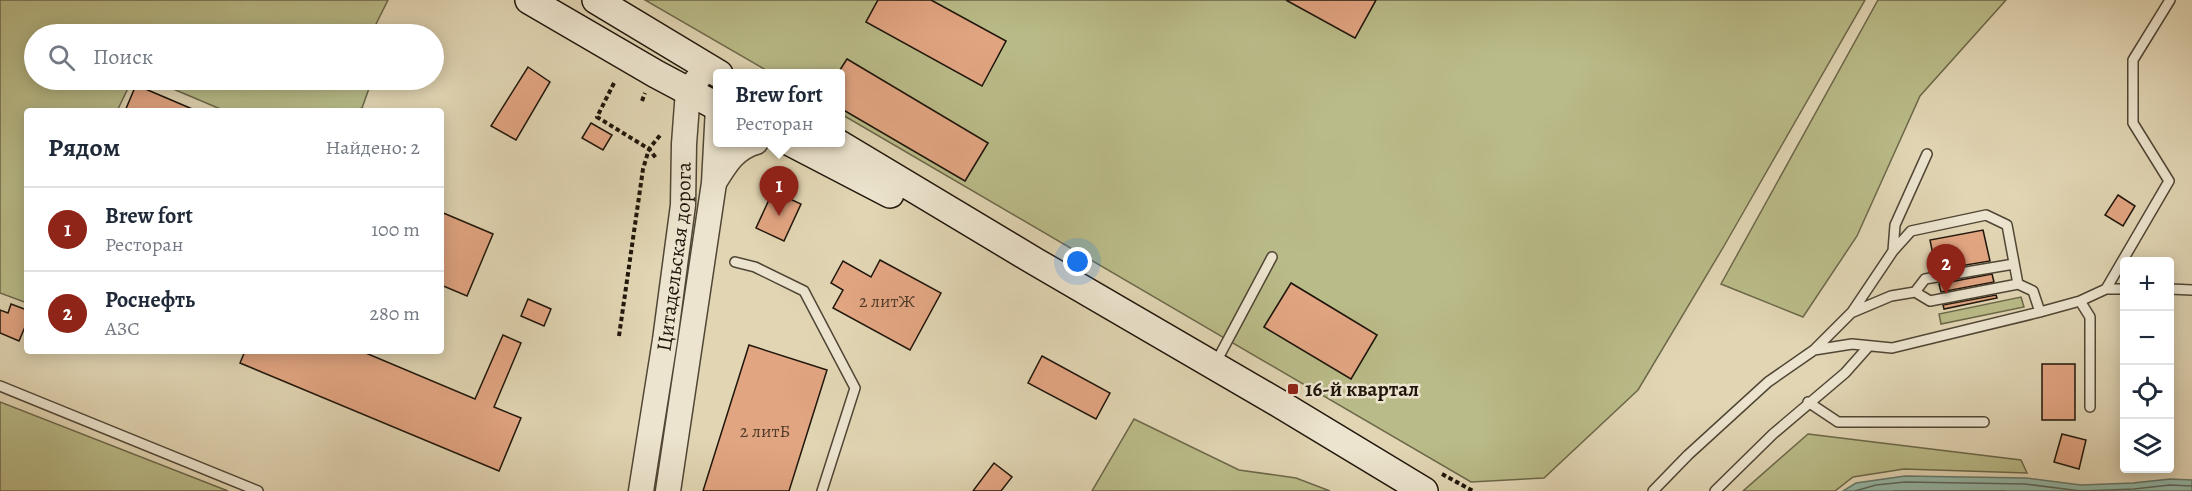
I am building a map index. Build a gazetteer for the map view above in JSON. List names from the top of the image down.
{
  "streets": {
    "street": ["Цитадельская дорога"]
  },
  "places": {
    "transit": ["16-й квартал"]
  },
  "house_numbers": ["2 литЖ", "2 литБ"],
  "page": {
    "search": "Поиск",
    "popup": ["Brew fort", "Ресторан"],
    "heading": ["Рядом", "Найдено: 2"],
    "pins": ["1", "2"],
    "list": [
      {
        "mark": "1",
        "name": "Brew fort",
        "note": "Ресторан",
        "value": "100 m"
      },
      {
        "mark": "2",
        "name": "Роснефть",
        "note": "АЗС",
        "value": "280 m"
      }
    ],
    "map_buttons": ["+", "−"]
  }
}
